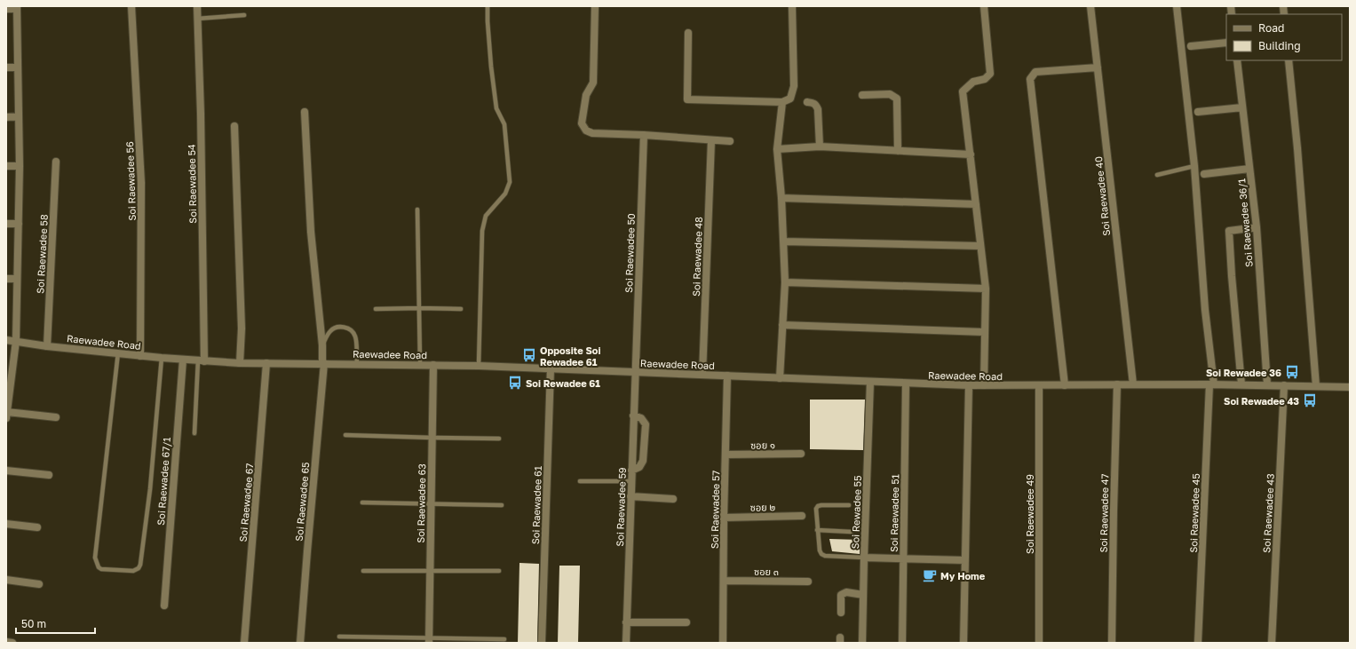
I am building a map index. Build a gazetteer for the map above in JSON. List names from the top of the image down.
{
  "streets": {
    "street": [
      "Soi Raewadee 56",
      "Soi Raewadee 54",
      "Soi Raewadee 40",
      "Soi Raewadee 36/1",
      "Soi Raewadee 50",
      "Soi Raewadee 58",
      "Soi Raewadee 48",
      "Raewadee Road",
      "ซอย ๑",
      "Soi Raewadee 67/1",
      "Soi Raewadee 65",
      "Soi Raewadee 67",
      "Soi Raewadee 63",
      "Soi Raewadee 61",
      "Soi Raewadee 59",
      "ซอย ๒",
      "Soi Raewadee 57",
      "Soi Rewadee 55",
      "Soi Raewadee 51",
      "Soi Raewadee 47",
      "Soi Raewadee 45",
      "Soi Raewadee 43",
      "Soi Raewadee 49",
      "ซอย ๓"
    ]
  },
  "crossings": [
    ["Soi Raewadee 56", "Raewadee Road"],
    ["Soi Raewadee 54", "Raewadee Road"],
    ["Soi Raewadee 40", "Raewadee Road"],
    ["Soi Raewadee 36/1", "Raewadee Road"],
    ["Soi Raewadee 50", "Raewadee Road"],
    ["Soi Raewadee 50", "Soi Raewadee 59"],
    ["Soi Raewadee 58", "Raewadee Road"],
    ["Soi Raewadee 48", "Raewadee Road"],
    ["Raewadee Road", "Soi Raewadee 67/1"],
    ["Raewadee Road", "Soi Raewadee 65"],
    ["Raewadee Road", "Soi Raewadee 67"],
    ["Raewadee Road", "Soi Raewadee 63"],
    ["Raewadee Road", "Soi Raewadee 61"],
    ["Raewadee Road", "Soi Raewadee 59"],
    ["Raewadee Road", "Soi Raewadee 57"],
    ["Raewadee Road", "Soi Rewadee 55"],
    ["Raewadee Road", "Soi Raewadee 51"],
    ["Raewadee Road", "Soi Raewadee 47"],
    ["Raewadee Road", "Soi Raewadee 45"],
    ["Raewadee Road", "Soi Raewadee 43"],
    ["Raewadee Road", "Soi Raewadee 49"],
    ["ซอย ๑", "Soi Raewadee 57"],
    ["ซอย ๒", "Soi Raewadee 57"],
    ["Soi Raewadee 57", "ซอย ๓"]
  ],
  "places": {
    "bus stop": [
      "Opposite Soi Rewadee 61",
      "Soi Rewadee 36",
      "Soi Rewadee 61",
      "Soi Rewadee 43"
    ],
    "cafe": ["My Home"]
  },
  "legend": ["Road", "Building"],
  "scale_bar": "50 m"
}
